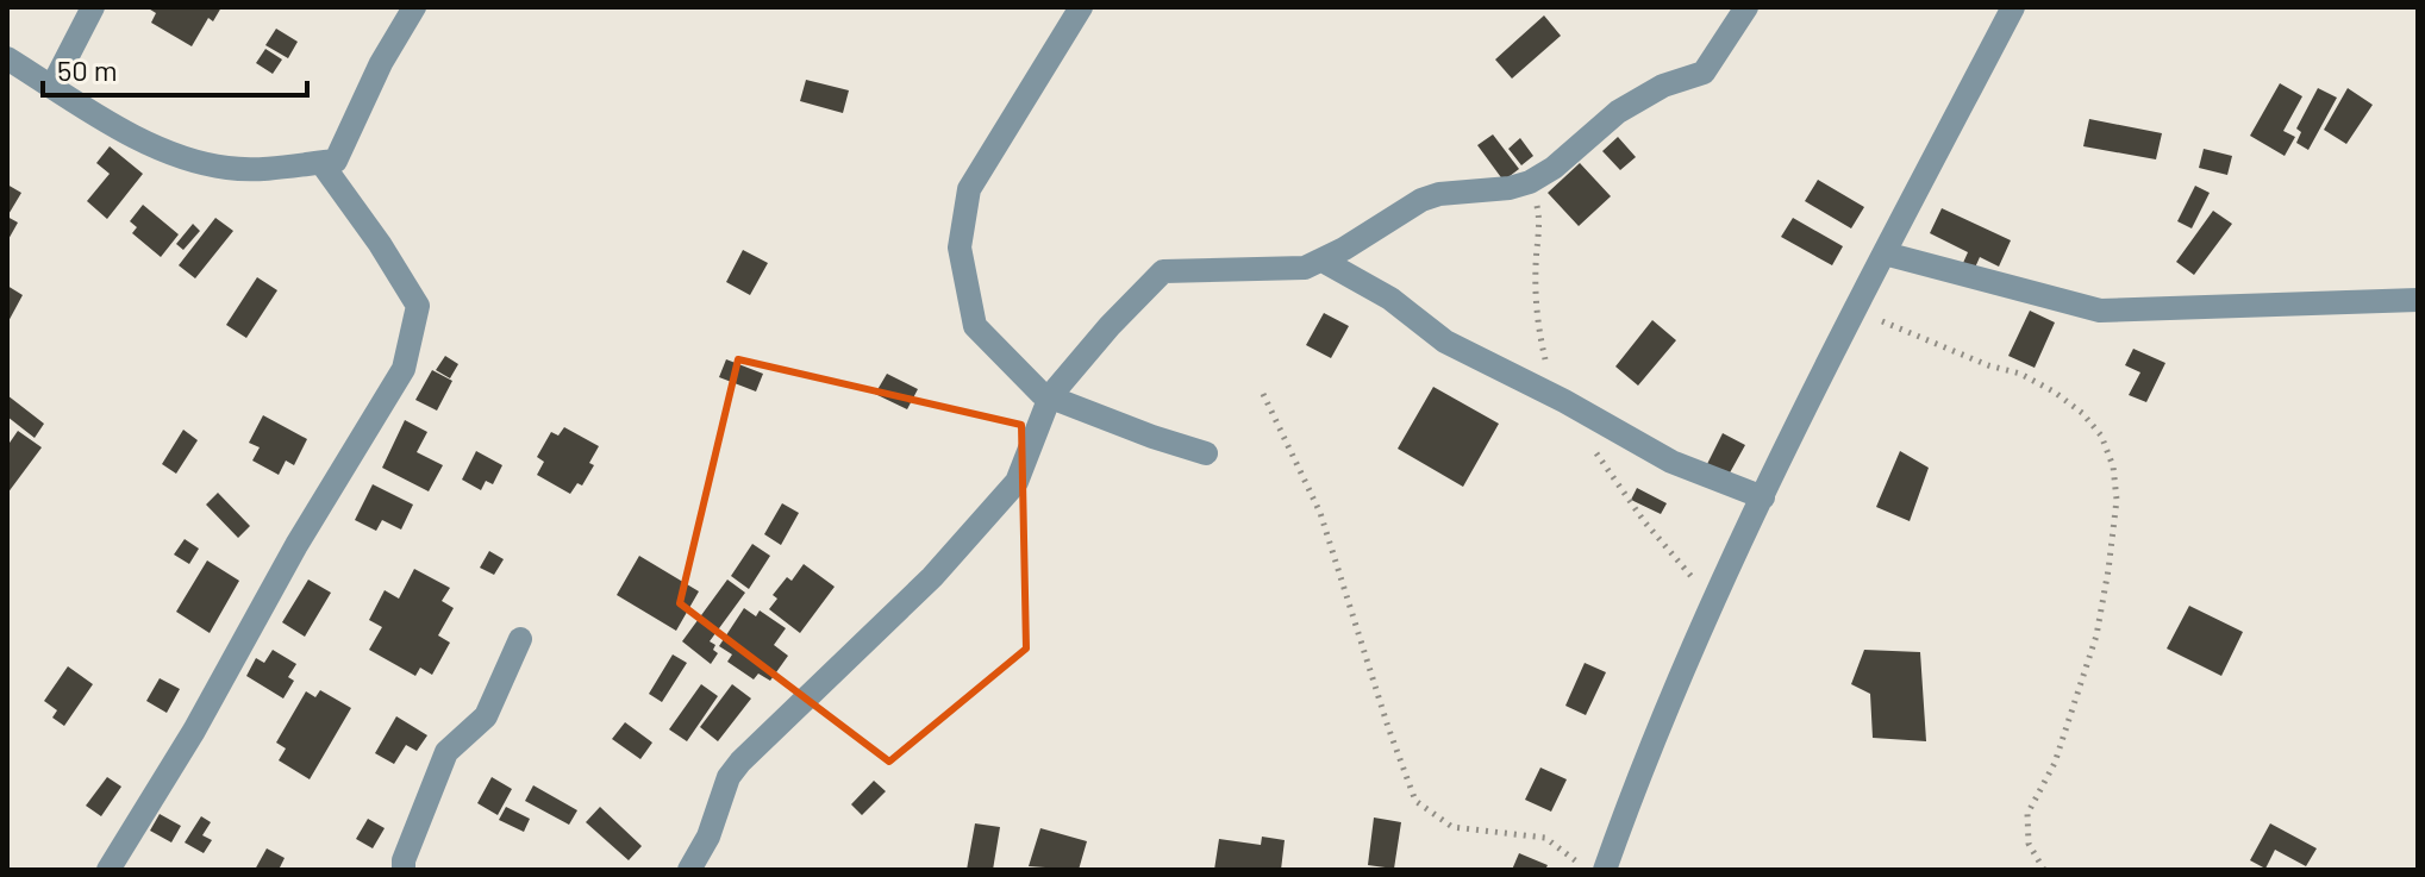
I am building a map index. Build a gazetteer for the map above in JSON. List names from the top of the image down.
{
  "scale_bar": "50 m"
}
